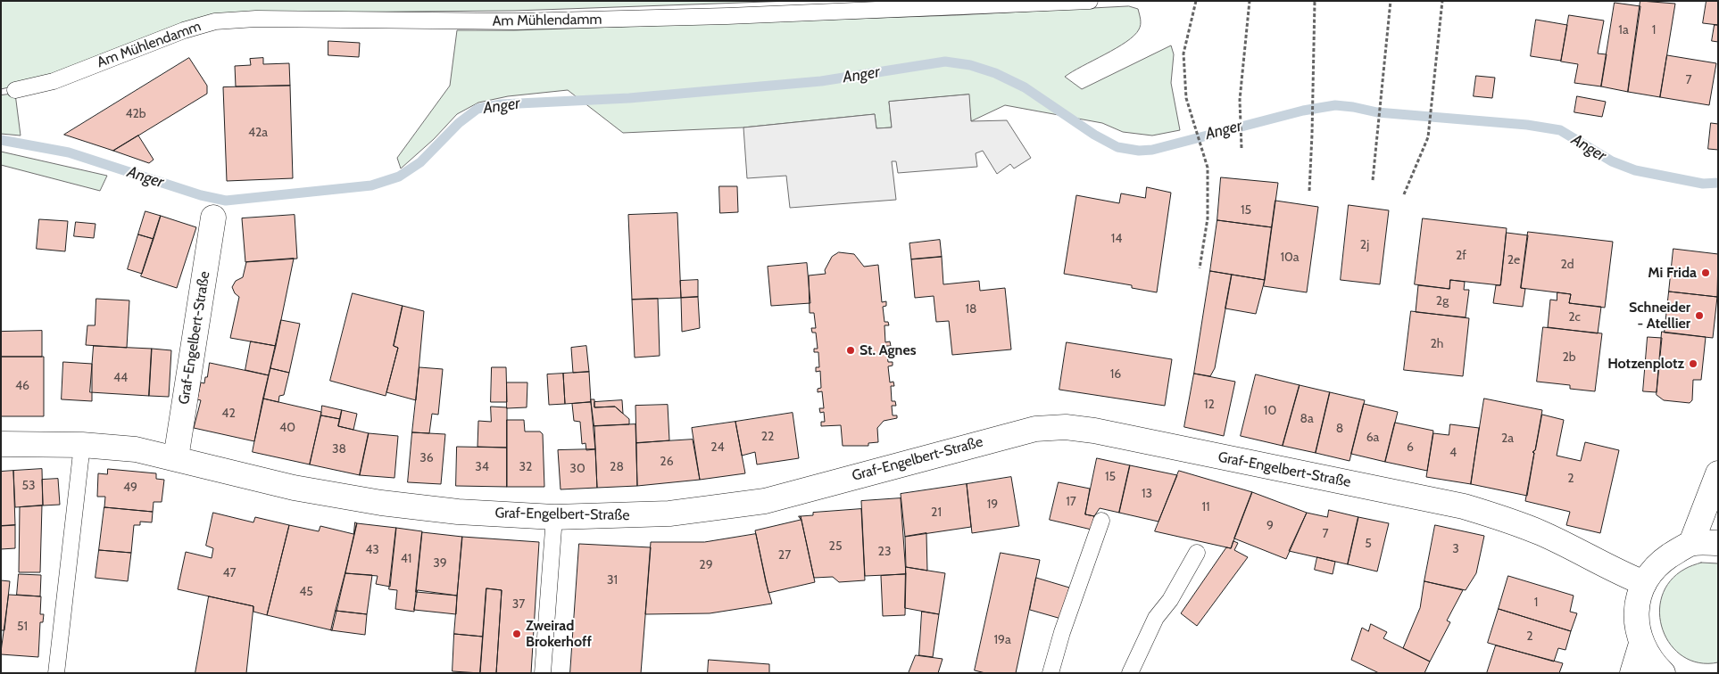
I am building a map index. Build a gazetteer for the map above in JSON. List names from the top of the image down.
{
  "streets": {
    "street": ["Graf-Engelbert-Straße"],
    "lane": ["Am Mühlendamm"]
  },
  "water": ["Anger"],
  "places": [
    "Mi Frida",
    "Schneider - Atellier",
    "St. Agnes",
    "Hotzenplotz",
    "Zweirad Brokerhoff"
  ],
  "house_numbers": [
    "1a",
    "1",
    "7",
    "42b",
    "42a",
    "15",
    "14",
    "2j",
    "2f",
    "10a",
    "2e",
    "2d",
    "2g",
    "18",
    "2c",
    "2h",
    "2b",
    "16",
    "44",
    "46",
    "12",
    "10",
    "42",
    "8a",
    "40",
    "8",
    "22",
    "6a",
    "2a",
    "24",
    "6",
    "38",
    "4",
    "36",
    "26",
    "34",
    "32",
    "28",
    "30",
    "15",
    "2",
    "53",
    "49",
    "13",
    "17",
    "19",
    "11",
    "21",
    "9",
    "7",
    "5",
    "25",
    "3",
    "43",
    "23",
    "27",
    "41",
    "39",
    "29",
    "47",
    "31",
    "45",
    "1",
    "37",
    "51",
    "2",
    "19a"
  ]
}
